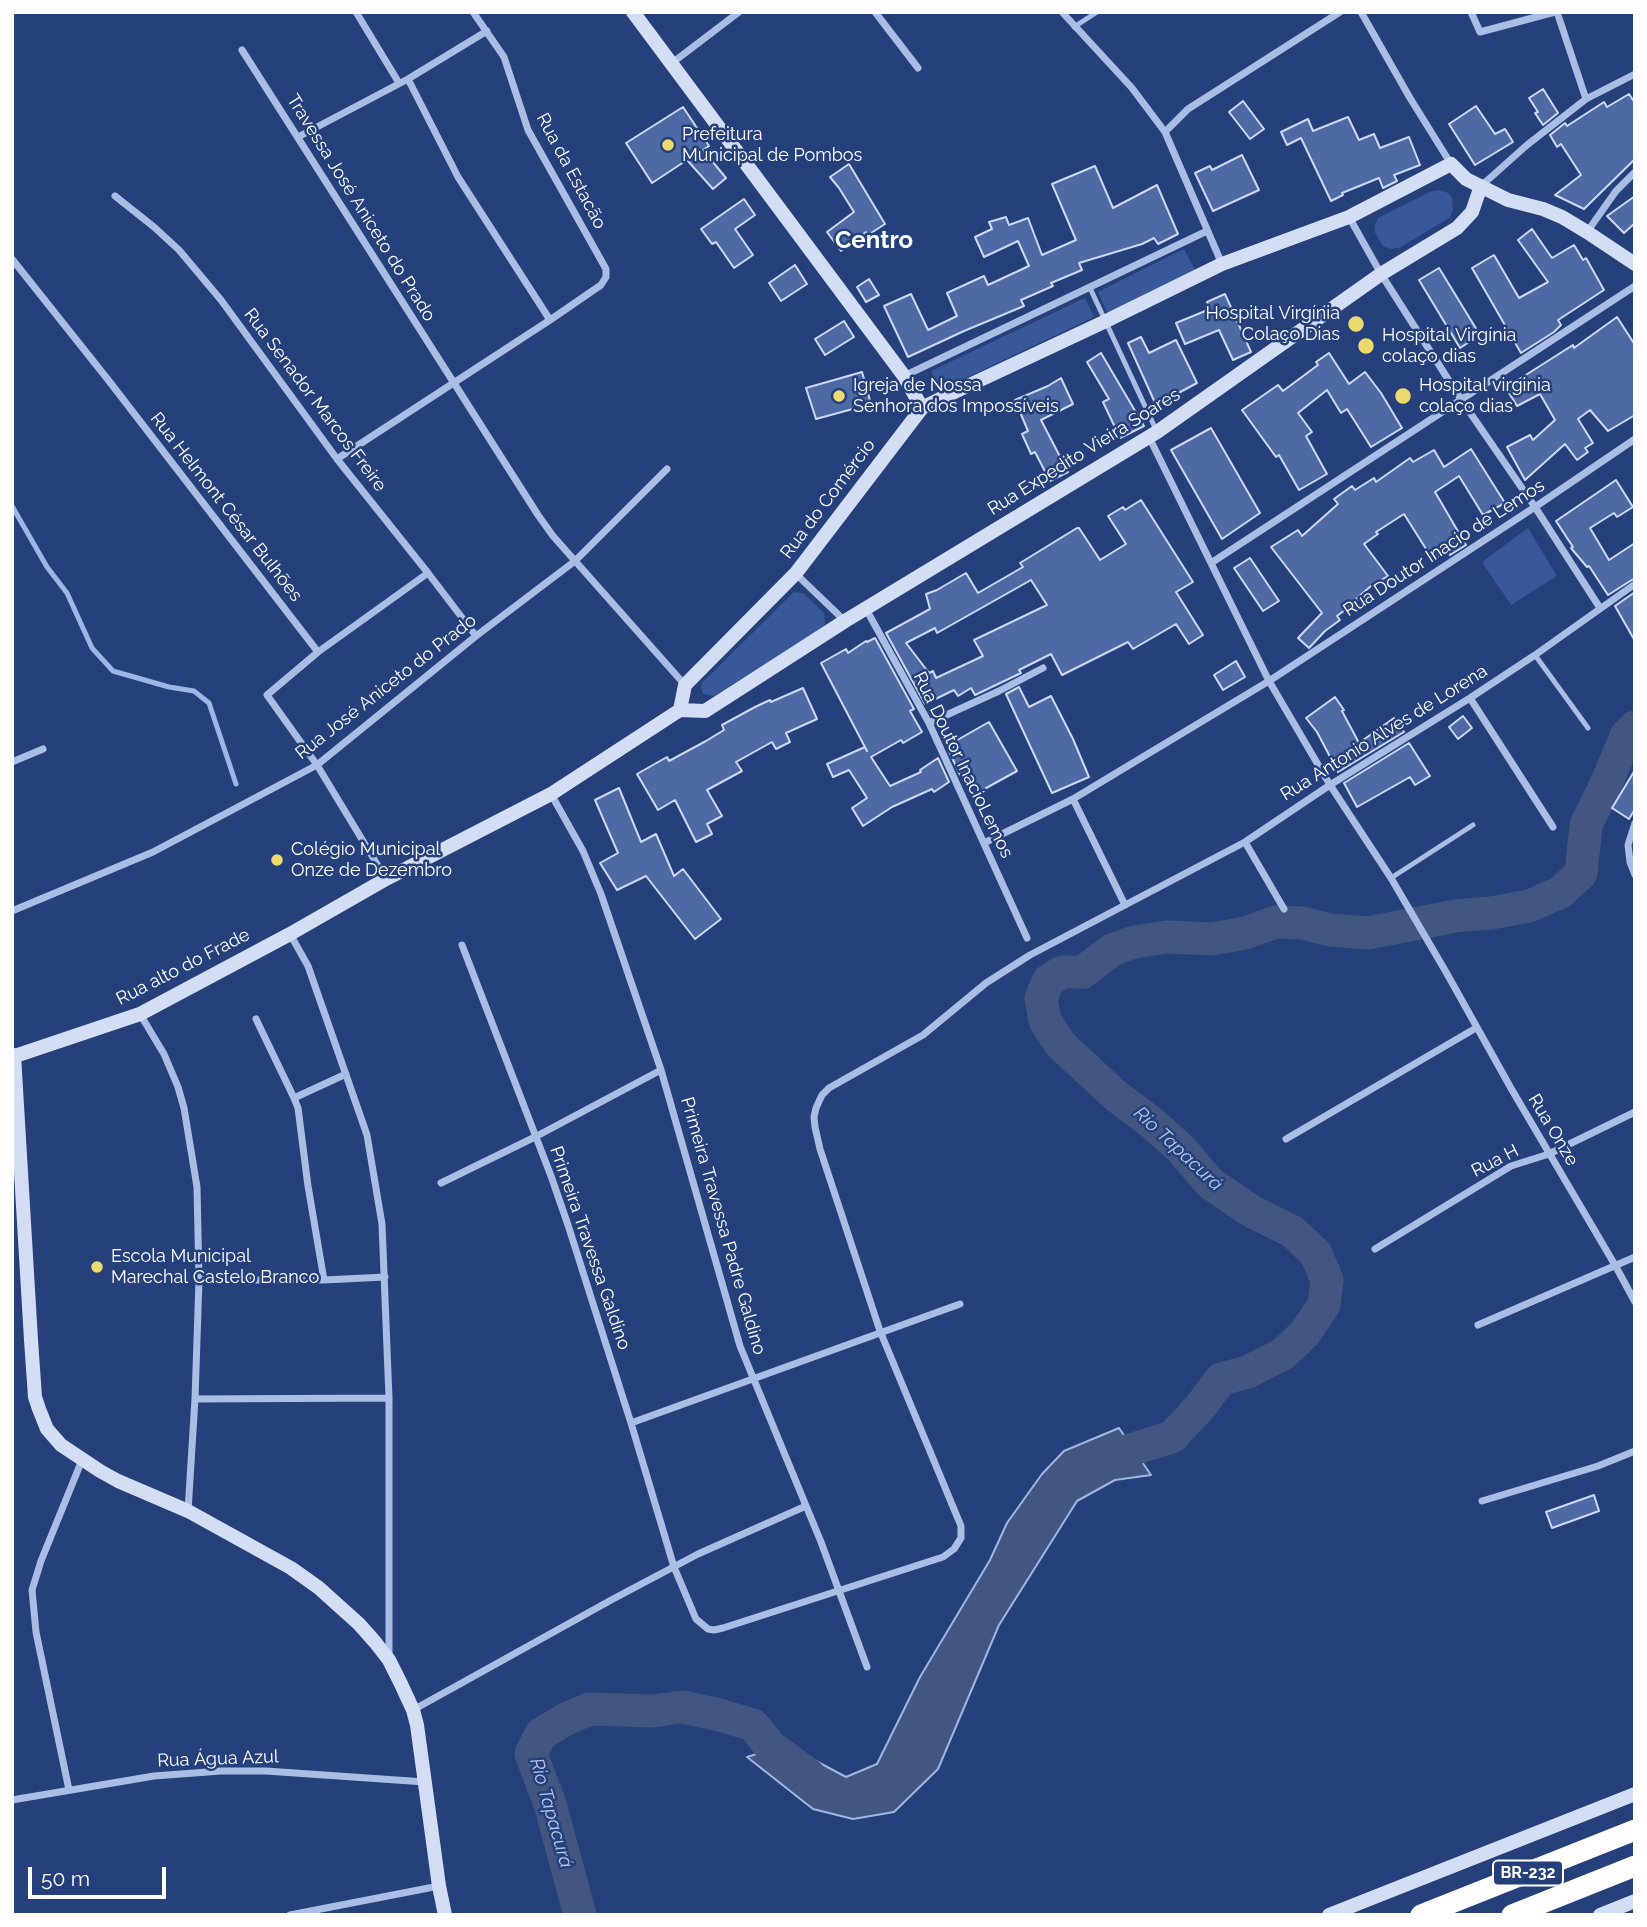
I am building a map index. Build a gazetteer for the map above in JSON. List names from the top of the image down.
{
  "streets": {
    "highway": ["BR-232"],
    "main road": ["Rua Expedito Vieira Soares", "Rua do Comércio", "Rua alto do Frade"],
    "street": [
      "Rua da Estacão",
      "Travessa José Aniceto do Prado",
      "Rua Senador Marcos Freire",
      "Rua Helmont César Bulhões",
      "Rua Doutor Inacio de Lemos",
      "Rua José Aniceto do Prado",
      "Rua Antonio Alves de Lorena",
      "Rua Doutor InacioLemos",
      "Rua Onze",
      "Rua H",
      "Primeira Travessa Padre Galdino",
      "Primeira Travessa Galdino",
      "Rua Água Azul"
    ]
  },
  "crossings": [
    ["Travessa José Aniceto do Prado", "Rua do Comércio"],
    ["Travessa José Aniceto do Prado", "Rua José Aniceto do Prado"],
    ["Rua Senador Marcos Freire", "Rua José Aniceto do Prado"],
    ["Rua Expedito Vieira Soares", "Rua Doutor InacioLemos"],
    ["Rua Doutor Inacio de Lemos", "Rua Doutor InacioLemos"],
    ["Rua Onze", "Rua H"],
    ["Primeira Travessa Padre Galdino", "Primeira Travessa Galdino"]
  ],
  "districts": ["Centro"],
  "water": ["Rio Tapacurá"],
  "places": [
    "Prefeitura Municipal de Pombos",
    "Hospital Virgínia Colaço Dias",
    "Hospital Virgínia colaço dias",
    "Igreja de Nossa Senhora dos Impossíveis",
    "Hospital virginia colaço dias",
    "Colégio Municipal Onze de Dezembro",
    "Escola Municipal Marechal Castelo Branco"
  ],
  "scale_bar": "50 m"
}
